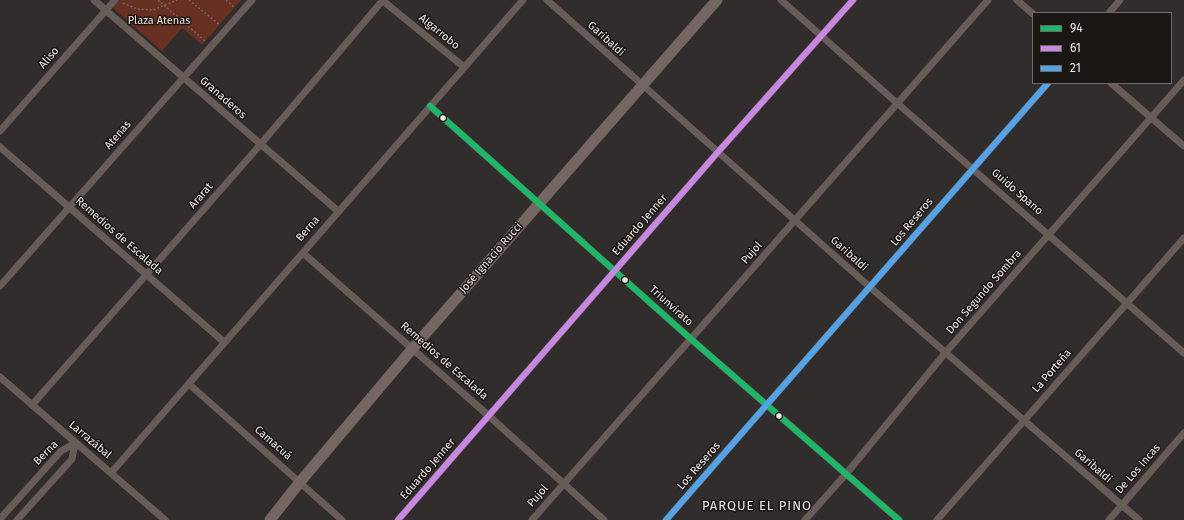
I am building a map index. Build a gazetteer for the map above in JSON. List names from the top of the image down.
{
  "streets": {
    "street": [
      "Algarrobo",
      "Garibaldi",
      "Aliso",
      "Granaderos",
      "Atenas",
      "Guido Spano",
      "Ararat",
      "Los Reseros",
      "Eduardo Jenner",
      "Berna",
      "Remedios de Escalada",
      "Pujol",
      "José Ignacio Rucci",
      "Don Segundo Sombra",
      "Triunvirato",
      "La Porteña",
      "Larrazábal",
      "Camacuá",
      "De Los Incas"
    ]
  },
  "crossings": [
    ["Algarrobo", "Ararat"],
    ["Algarrobo", "Berna"],
    ["Garibaldi", "Los Reseros"],
    ["Garibaldi", "Eduardo Jenner"],
    ["Garibaldi", "Pujol"],
    ["Garibaldi", "José Ignacio Rucci"],
    ["Garibaldi", "Don Segundo Sombra"],
    ["Garibaldi", "La Porteña"],
    ["Garibaldi", "De Los Incas"],
    ["Aliso", "Granaderos"],
    ["Granaderos", "Atenas"],
    ["Granaderos", "Ararat"],
    ["Granaderos", "Berna"],
    ["Atenas", "Remedios de Escalada"],
    ["Guido Spano", "Los Reseros"],
    ["Guido Spano", "Eduardo Jenner"],
    ["Guido Spano", "Pujol"],
    ["Guido Spano", "Don Segundo Sombra"],
    ["Guido Spano", "La Porteña"],
    ["Ararat", "Remedios de Escalada"],
    ["Ararat", "Larrazábal"],
    ["Los Reseros", "Triunvirato"],
    ["Eduardo Jenner", "Remedios de Escalada"],
    ["Eduardo Jenner", "Triunvirato"],
    ["Berna", "Remedios de Escalada"],
    ["Berna", "Triunvirato"],
    ["Berna", "Larrazábal"],
    ["Berna", "Camacuá"],
    ["Remedios de Escalada", "Pujol"],
    ["Remedios de Escalada", "José Ignacio Rucci"],
    ["Pujol", "Triunvirato"],
    ["José Ignacio Rucci", "Triunvirato"],
    ["José Ignacio Rucci", "Camacuá"],
    ["Don Segundo Sombra", "Triunvirato"]
  ],
  "districts": ["PARQUE EL PINO"],
  "parks": ["Plaza Atenas"],
  "lines": ["transit line 61", "transit line 21", "transit line 94"],
  "legend": ["94", "61", "21"]
}
